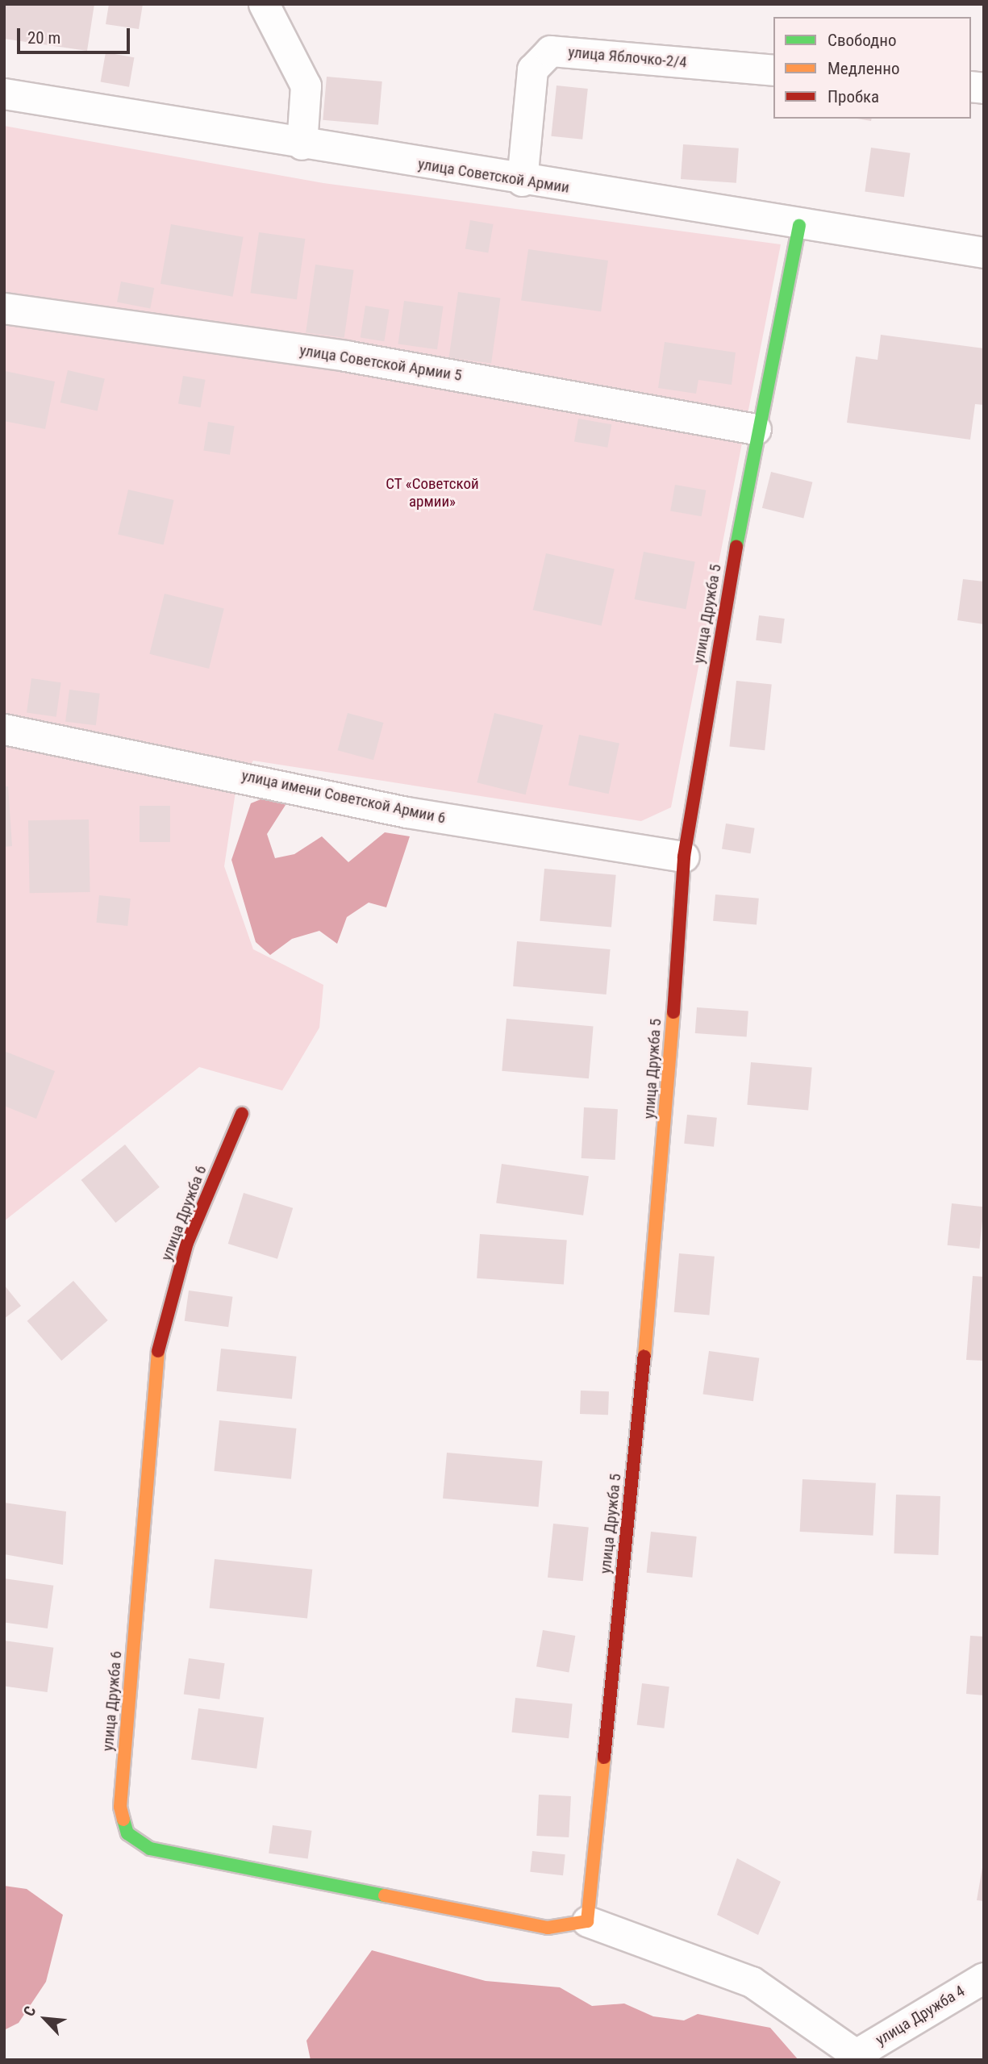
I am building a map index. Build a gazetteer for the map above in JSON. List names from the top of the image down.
{
  "streets": {
    "street": [
      "улица Яблочко-2/4",
      "улица Советской Армии",
      "улица Советской Армии 5",
      "улица Дружба 5",
      "улица имени Советской Армии 6",
      "улица Дружба 6",
      "улица Дружба 4"
    ]
  },
  "crossings": [
    ["улица Яблочко-2/4", "улица Советской Армии"],
    ["улица Советской Армии", "улица Дружба 5"],
    ["улица Советской Армии 5", "улица Дружба 5"],
    ["улица Дружба 5", "улица имени Советской Армии 6"],
    ["улица Дружба 5", "улица Дружба 6"]
  ],
  "parks": ["СТ «Советской армии»"],
  "legend": ["Свободно", "Медленно", "Пробка"],
  "scale_bar": "20 m",
  "north": "top left"
}
